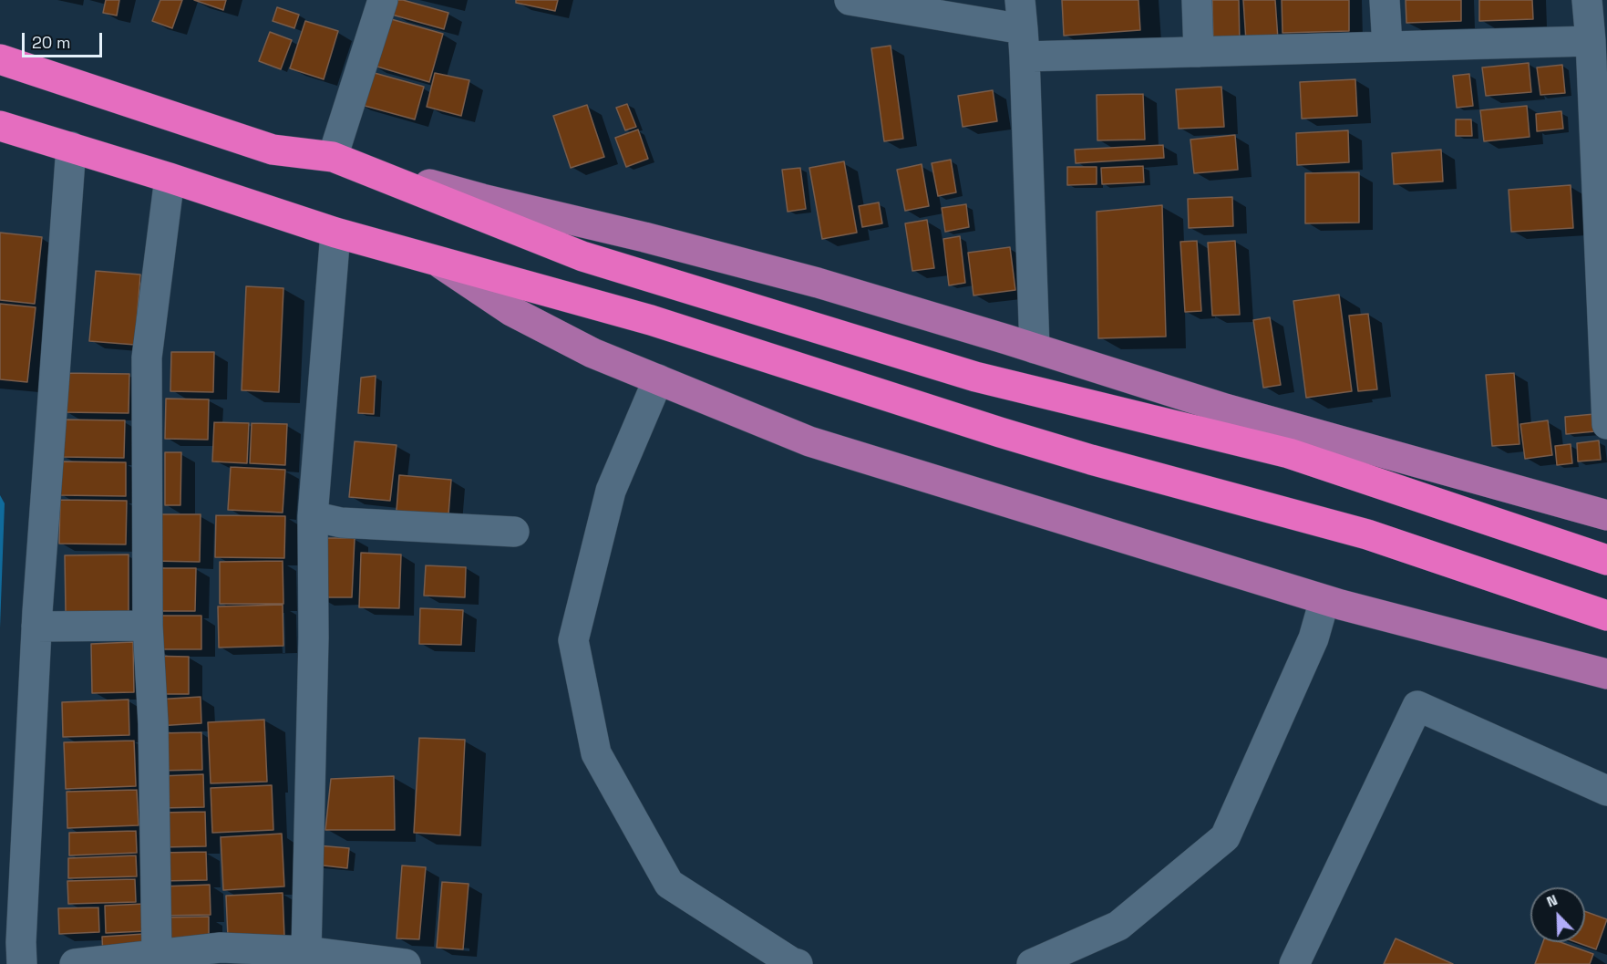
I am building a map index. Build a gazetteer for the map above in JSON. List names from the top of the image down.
{
  "scale_bar": "20 m",
  "north": "top left"
}
